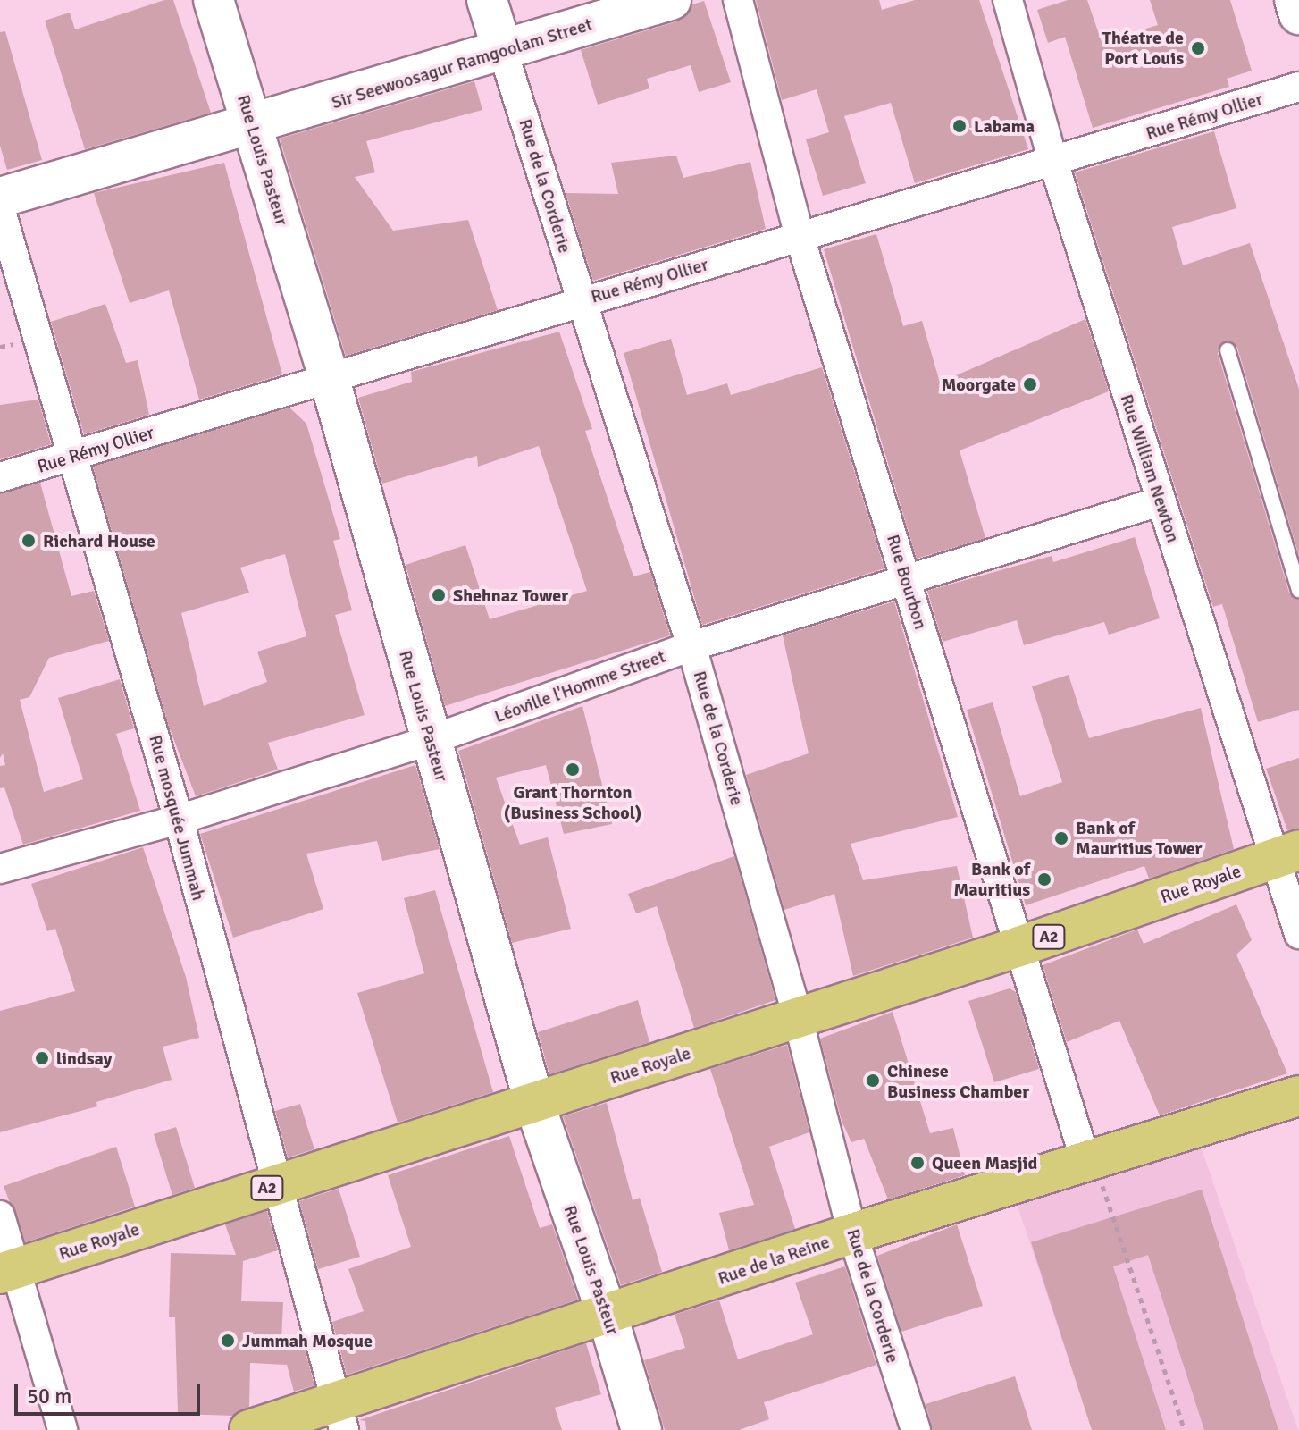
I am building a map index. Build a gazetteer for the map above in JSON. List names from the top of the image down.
{
  "streets": {
    "main road": [
      "Sir Seewoosagur Ramgoolam Street",
      "Rue Louis Pasteur",
      "Rue Royale",
      "A2",
      "Rue de la Reine"
    ],
    "street": [
      "Rue Rémy Ollier",
      "Rue de la Corderie",
      "Rue William Newton",
      "Rue Bourbon",
      "Léoville l'Homme Street",
      "Rue mosquée Jummah"
    ]
  },
  "crossings": [
    ["Sir Seewoosagur Ramgoolam Street", "Rue Louis Pasteur"],
    ["Sir Seewoosagur Ramgoolam Street", "Rue de la Corderie"],
    ["Rue Rémy Ollier", "Rue Louis Pasteur"],
    ["Rue Rémy Ollier", "Rue de la Corderie"],
    ["Rue Rémy Ollier", "Rue William Newton"],
    ["Rue Rémy Ollier", "Rue Bourbon"],
    ["Rue Rémy Ollier", "Rue mosquée Jummah"],
    ["Rue Louis Pasteur", "Léoville l'Homme Street"],
    ["Rue Louis Pasteur", "Rue Royale"],
    ["Rue Louis Pasteur", "Rue de la Reine"],
    ["Rue de la Corderie", "Léoville l'Homme Street"],
    ["Rue de la Corderie", "Rue Royale"],
    ["Rue de la Corderie", "Rue de la Reine"],
    ["Rue William Newton", "Léoville l'Homme Street"],
    ["Rue William Newton", "Rue Royale"],
    ["Rue Bourbon", "Léoville l'Homme Street"],
    ["Rue Bourbon", "Rue Royale"],
    ["Rue Bourbon", "Rue de la Reine"],
    ["Léoville l'Homme Street", "Rue mosquée Jummah"],
    ["Rue mosquée Jummah", "Rue Royale"],
    ["Rue mosquée Jummah", "Rue de la Reine"]
  ],
  "places": [
    "Théatre de Port Louis",
    "Labama",
    "Moorgate",
    "Richard House",
    "Shehnaz Tower",
    "Grant Thornton (Business School)",
    "Bank of Mauritius Tower",
    "Bank of Mauritius",
    "lindsay",
    "Chinese Business Chamber",
    "Queen Masjid",
    "Jummah Mosque"
  ],
  "scale_bar": "50 m"
}
